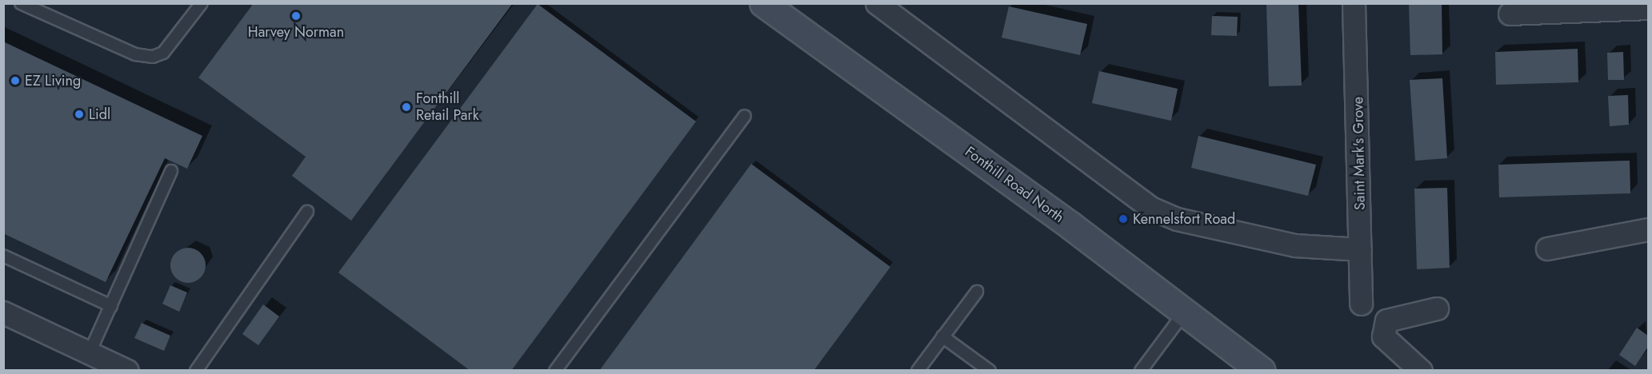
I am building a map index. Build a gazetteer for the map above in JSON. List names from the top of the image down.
{
  "streets": {
    "main road": ["Fonthill Road North"],
    "street": ["Saint Mark's Grove"]
  },
  "places": [
    "Harvey Norman",
    "EZ Living",
    "Fonthill Retail Park",
    "Lidl",
    "Kennelsfort Road"
  ]
}
